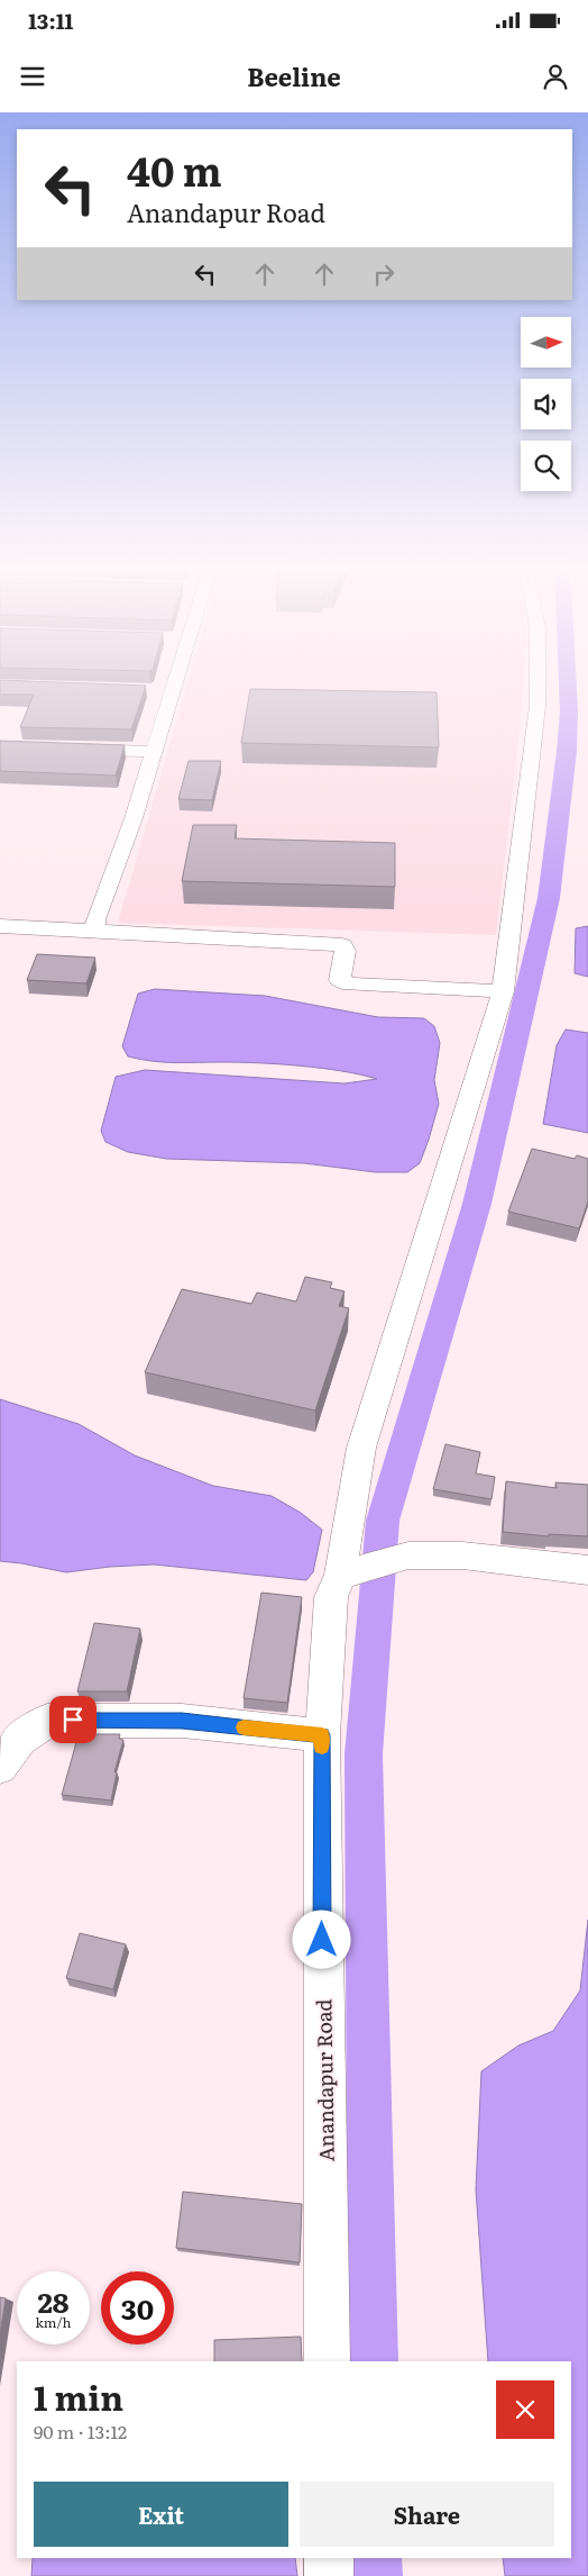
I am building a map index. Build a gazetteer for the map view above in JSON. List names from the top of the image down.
{
  "streets": {
    "street": ["Anandapur Road"]
  },
  "north": "right",
  "page": {
    "status": "13:11",
    "header": "Beeline",
    "turn": ["40 m", "Anandapur Road"],
    "speed": "28 km/h",
    "limit": "30",
    "heading": ["1 min", "90 m · 13:12"],
    "buttons": ["Exit", "Share"]
  }
}
